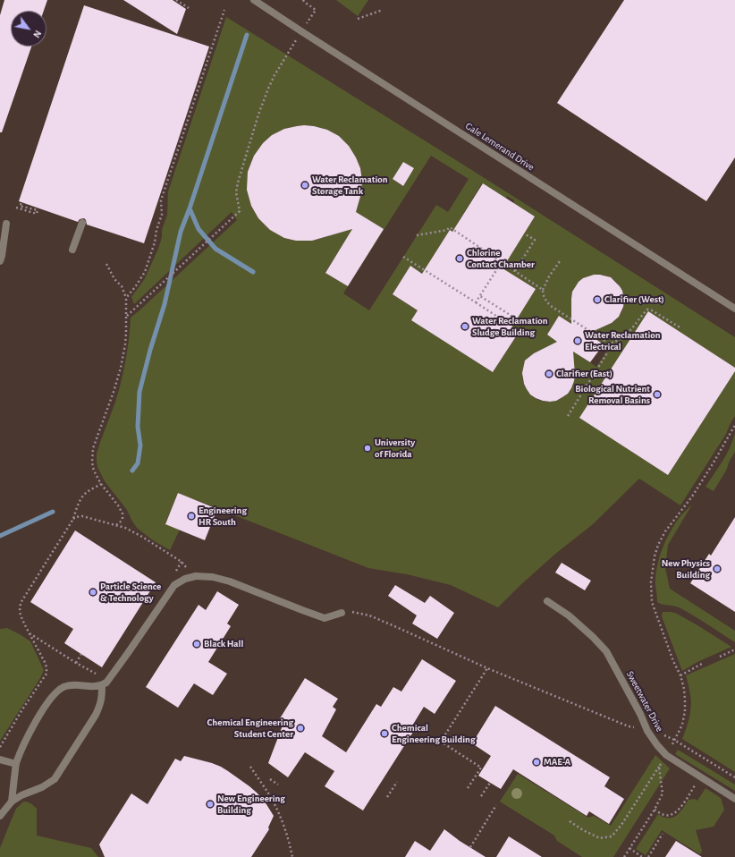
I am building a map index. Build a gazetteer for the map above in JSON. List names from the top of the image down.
{
  "streets": {
    "street": ["Gale Lemerand Drive", "Sweetwater Drive"]
  },
  "places": [
    "Water Reclamation Storage Tank",
    "Chlorine Contact Chamber",
    "Clarifier (West)",
    "Water Reclamation Sludge Building",
    "Water Reclamation Electrical",
    "Clarifier (East)",
    "Biological Nutrient Removal Basins",
    "University of Florida",
    "Engineering HR South",
    "New Physics Building",
    "Particle Science & Technology",
    "Black Hall",
    "Chemical Engineering Student Center",
    "Chemical Engineering Building",
    "MAE-A",
    "New Engineering Building"
  ],
  "north": "bottom right"
}
